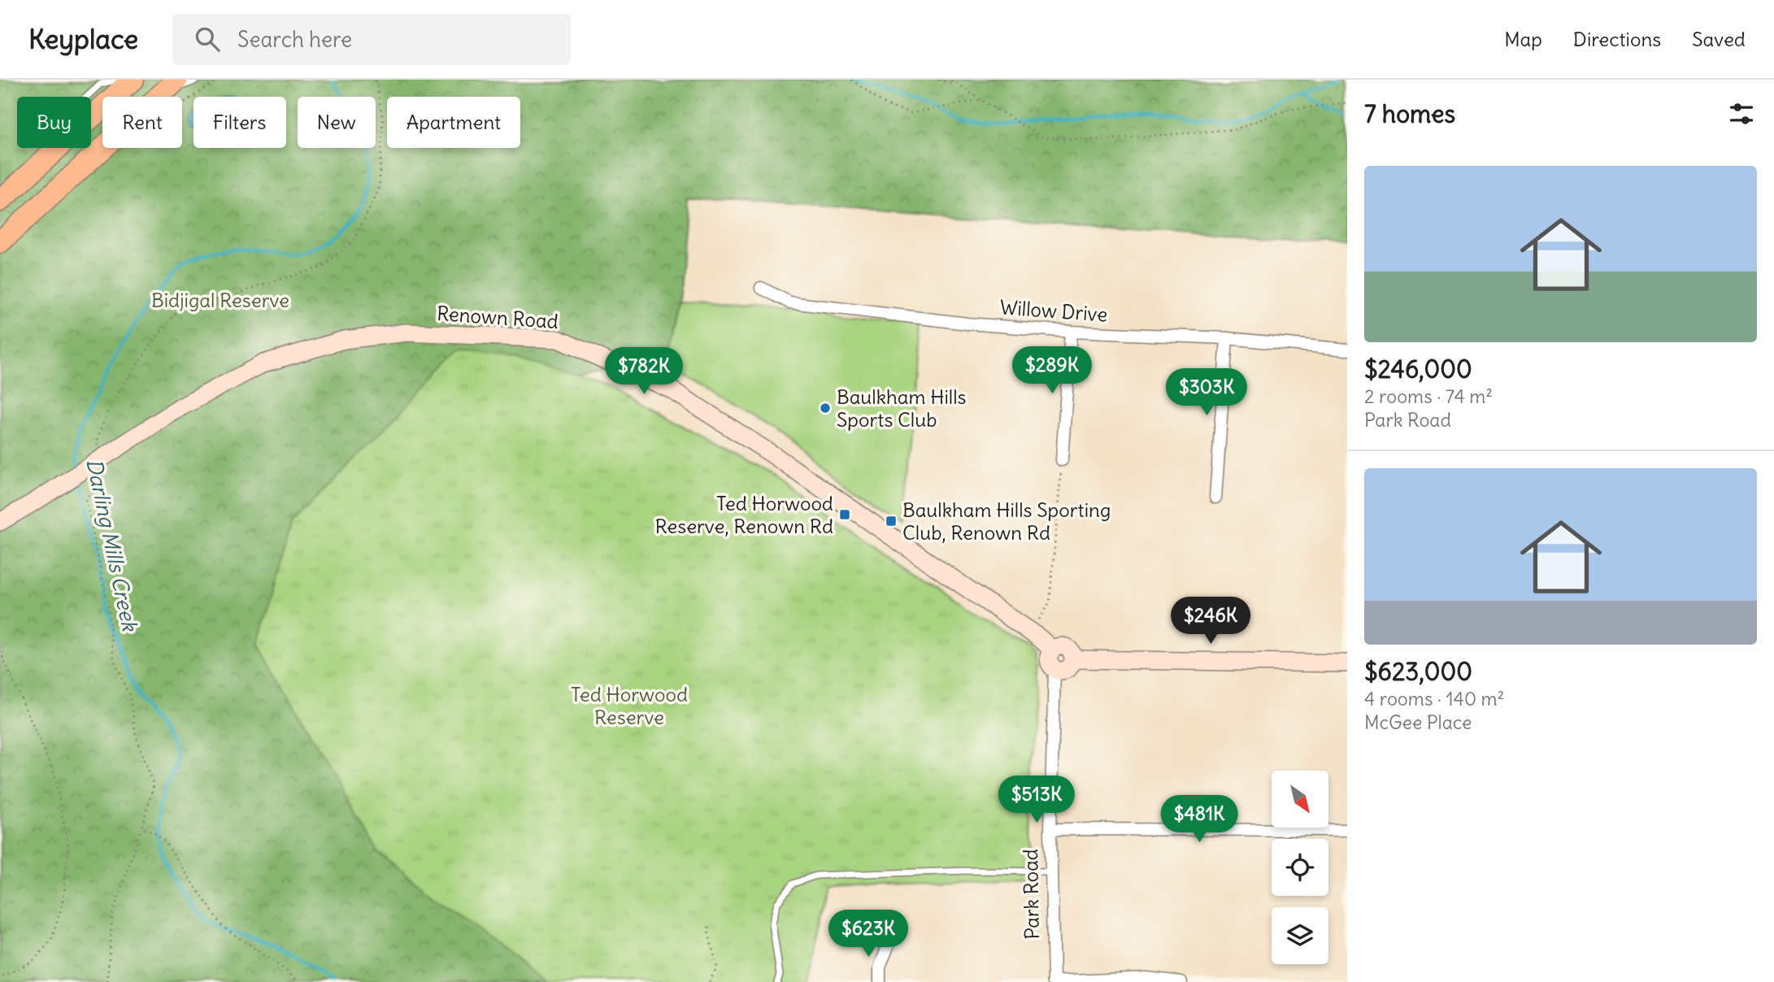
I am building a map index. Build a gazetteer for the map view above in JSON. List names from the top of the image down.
{
  "streets": {
    "main road": ["Renown Road"],
    "street": ["Willow Drive", "Park Road"]
  },
  "crossings": [
    ["Renown Road", "Park Road"]
  ],
  "water": ["Darling Mills Creek"],
  "parks": ["Bidjigal Reserve", "Ted Horwood Reserve"],
  "places": {
    "other": ["Baulkham Hills Sports Club"],
    "transit": ["Ted Horwood Reserve, Renown Rd", "Baulkham Hills Sporting Club, Renown Rd"]
  },
  "north": "bottom right",
  "page": {
    "header": "Keyplace",
    "search": "Search here",
    "nav": ["Map", "Directions", "Saved"],
    "heading": "7 homes",
    "chip": [
      "Buy",
      "Rent",
      "Filters",
      "New",
      "Apartment"
    ],
    "list": [
      {
        "name": "$246,000",
        "note": "2 rooms · 74 m² · Park Road"
      },
      {
        "name": "$623,000",
        "note": "4 rooms · 140 m² · McGee Place"
      }
    ],
    "price": [
      "$289K",
      "$782K",
      "$303K",
      "$246K",
      "$513K",
      "$481K",
      "$623K"
    ]
  }
}
